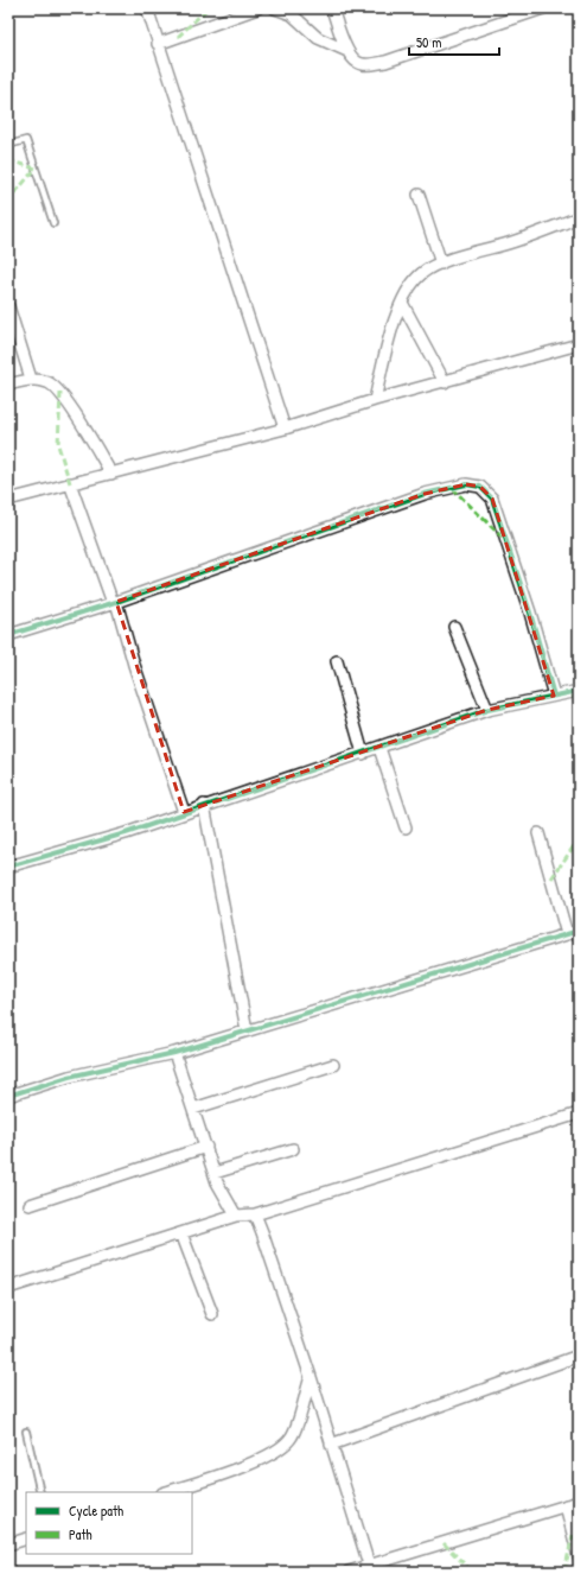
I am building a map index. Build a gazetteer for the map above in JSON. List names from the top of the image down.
{
  "legend": ["Cycle path", "Path"],
  "scale_bar": "50 m"
}
